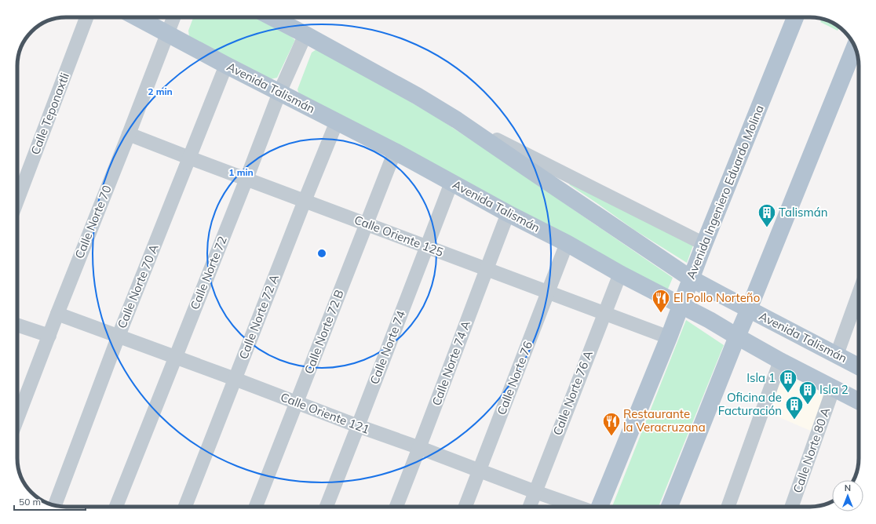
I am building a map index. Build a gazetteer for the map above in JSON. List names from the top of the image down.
{
  "streets": {
    "main road": ["Avenida Talismán", "Avenida Ingeniero Eduardo Molina"],
    "street": [
      "Calle Teponaxtli",
      "Calle Norte 70",
      "Calle Oriente 125",
      "Calle Norte 72",
      "Calle Norte 70 A",
      "Calle Norte 72 A",
      "Calle Norte 72 B",
      "Calle Norte 74",
      "Calle Norte 74 A",
      "Calle Norte 76",
      "Calle Norte 76 A",
      "Calle Oriente 121",
      "Calle Norte 80 A"
    ]
  },
  "crossings": [
    ["Avenida Talismán", "Avenida Ingeniero Eduardo Molina"],
    ["Avenida Talismán", "Calle Norte 70"],
    ["Avenida Talismán", "Calle Norte 72"],
    ["Avenida Talismán", "Calle Norte 70 A"],
    ["Avenida Talismán", "Calle Norte 72 A"],
    ["Avenida Talismán", "Calle Norte 72 B"],
    ["Avenida Talismán", "Calle Norte 74"],
    ["Avenida Talismán", "Calle Norte 74 A"],
    ["Avenida Talismán", "Calle Norte 76"],
    ["Avenida Talismán", "Calle Norte 76 A"],
    ["Avenida Talismán", "Calle Norte 80 A"],
    ["Avenida Ingeniero Eduardo Molina", "Calle Oriente 125"],
    ["Calle Norte 70", "Calle Oriente 125"],
    ["Calle Norte 70", "Calle Oriente 121"],
    ["Calle Oriente 125", "Calle Norte 72"],
    ["Calle Oriente 125", "Calle Norte 70 A"],
    ["Calle Oriente 125", "Calle Norte 72 A"],
    ["Calle Oriente 125", "Calle Norte 72 B"],
    ["Calle Oriente 125", "Calle Norte 74"],
    ["Calle Oriente 125", "Calle Norte 74 A"],
    ["Calle Oriente 125", "Calle Norte 76"],
    ["Calle Oriente 125", "Calle Norte 76 A"],
    ["Calle Norte 72", "Calle Oriente 121"],
    ["Calle Norte 70 A", "Calle Oriente 121"],
    ["Calle Norte 72 A", "Calle Oriente 121"],
    ["Calle Norte 72 B", "Calle Oriente 121"],
    ["Calle Norte 74", "Calle Oriente 121"],
    ["Calle Norte 74 A", "Calle Oriente 121"],
    ["Calle Norte 76", "Calle Oriente 121"],
    ["Calle Norte 76 A", "Calle Oriente 121"]
  ],
  "places": {
    "building": [
      "Talismán",
      "Isla 1",
      "Isla 2",
      "Oficina de Facturación"
    ],
    "restaurant": ["El Pollo Norteño", "Restaurante la Veracruzana"]
  },
  "scale_bar": "50 m",
  "north": "top",
  "rings": ["2 min", "1 min"]
}
